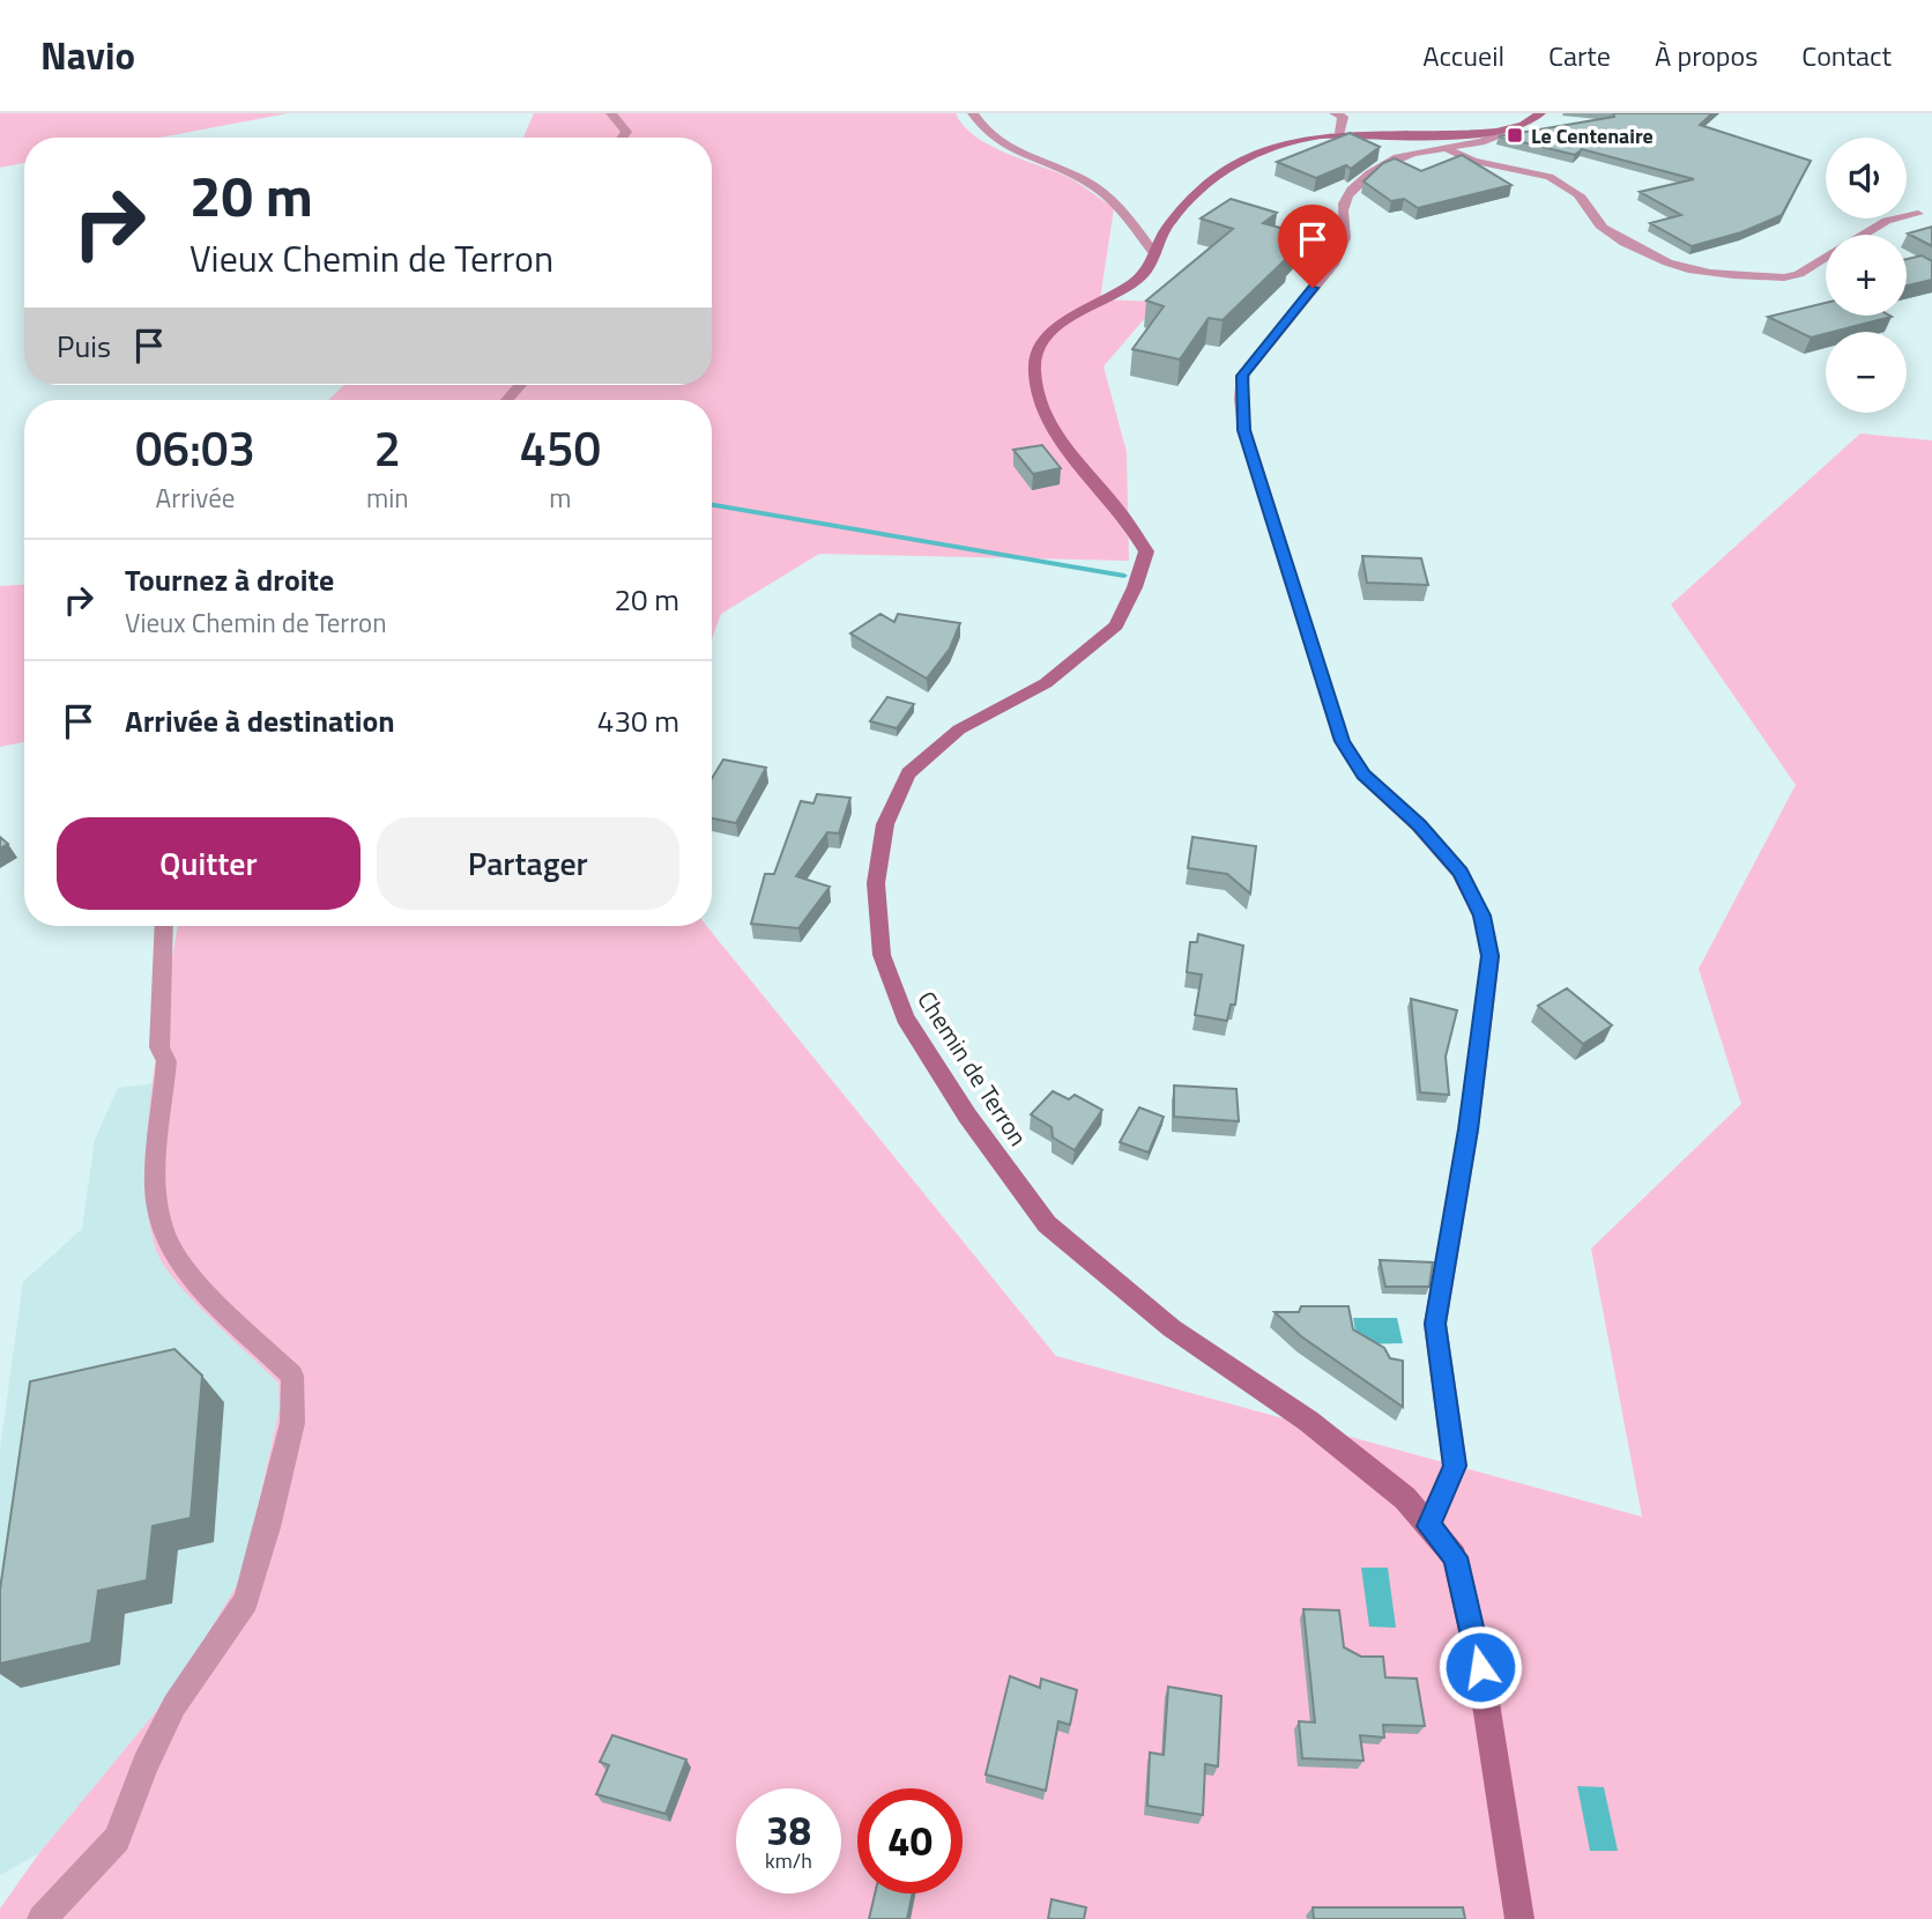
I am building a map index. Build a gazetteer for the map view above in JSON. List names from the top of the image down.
{
  "streets": {
    "street": ["Chemin de Terron"]
  },
  "places": {
    "transit": ["Le Centenaire"]
  },
  "page": {
    "header": "Navio",
    "nav": [
      "Accueil",
      "Carte",
      "À propos",
      "Contact"
    ],
    "map_buttons": ["+", "−"],
    "turn": ["20 m", "Vieux Chemin de Terron"],
    "then": "Puis",
    "eta": [
      "06:03",
      "Arrivée",
      "2",
      "min",
      "450",
      "m"
    ],
    "list": [
      {
        "name": "Tournez à droite",
        "note": "Vieux Chemin de Terron",
        "value": "20 m"
      },
      {
        "name": "Arrivée à destination",
        "value": "430 m"
      }
    ],
    "buttons": ["Quitter", "Partager"],
    "speed": "38 km/h",
    "limit": "40"
  }
}
